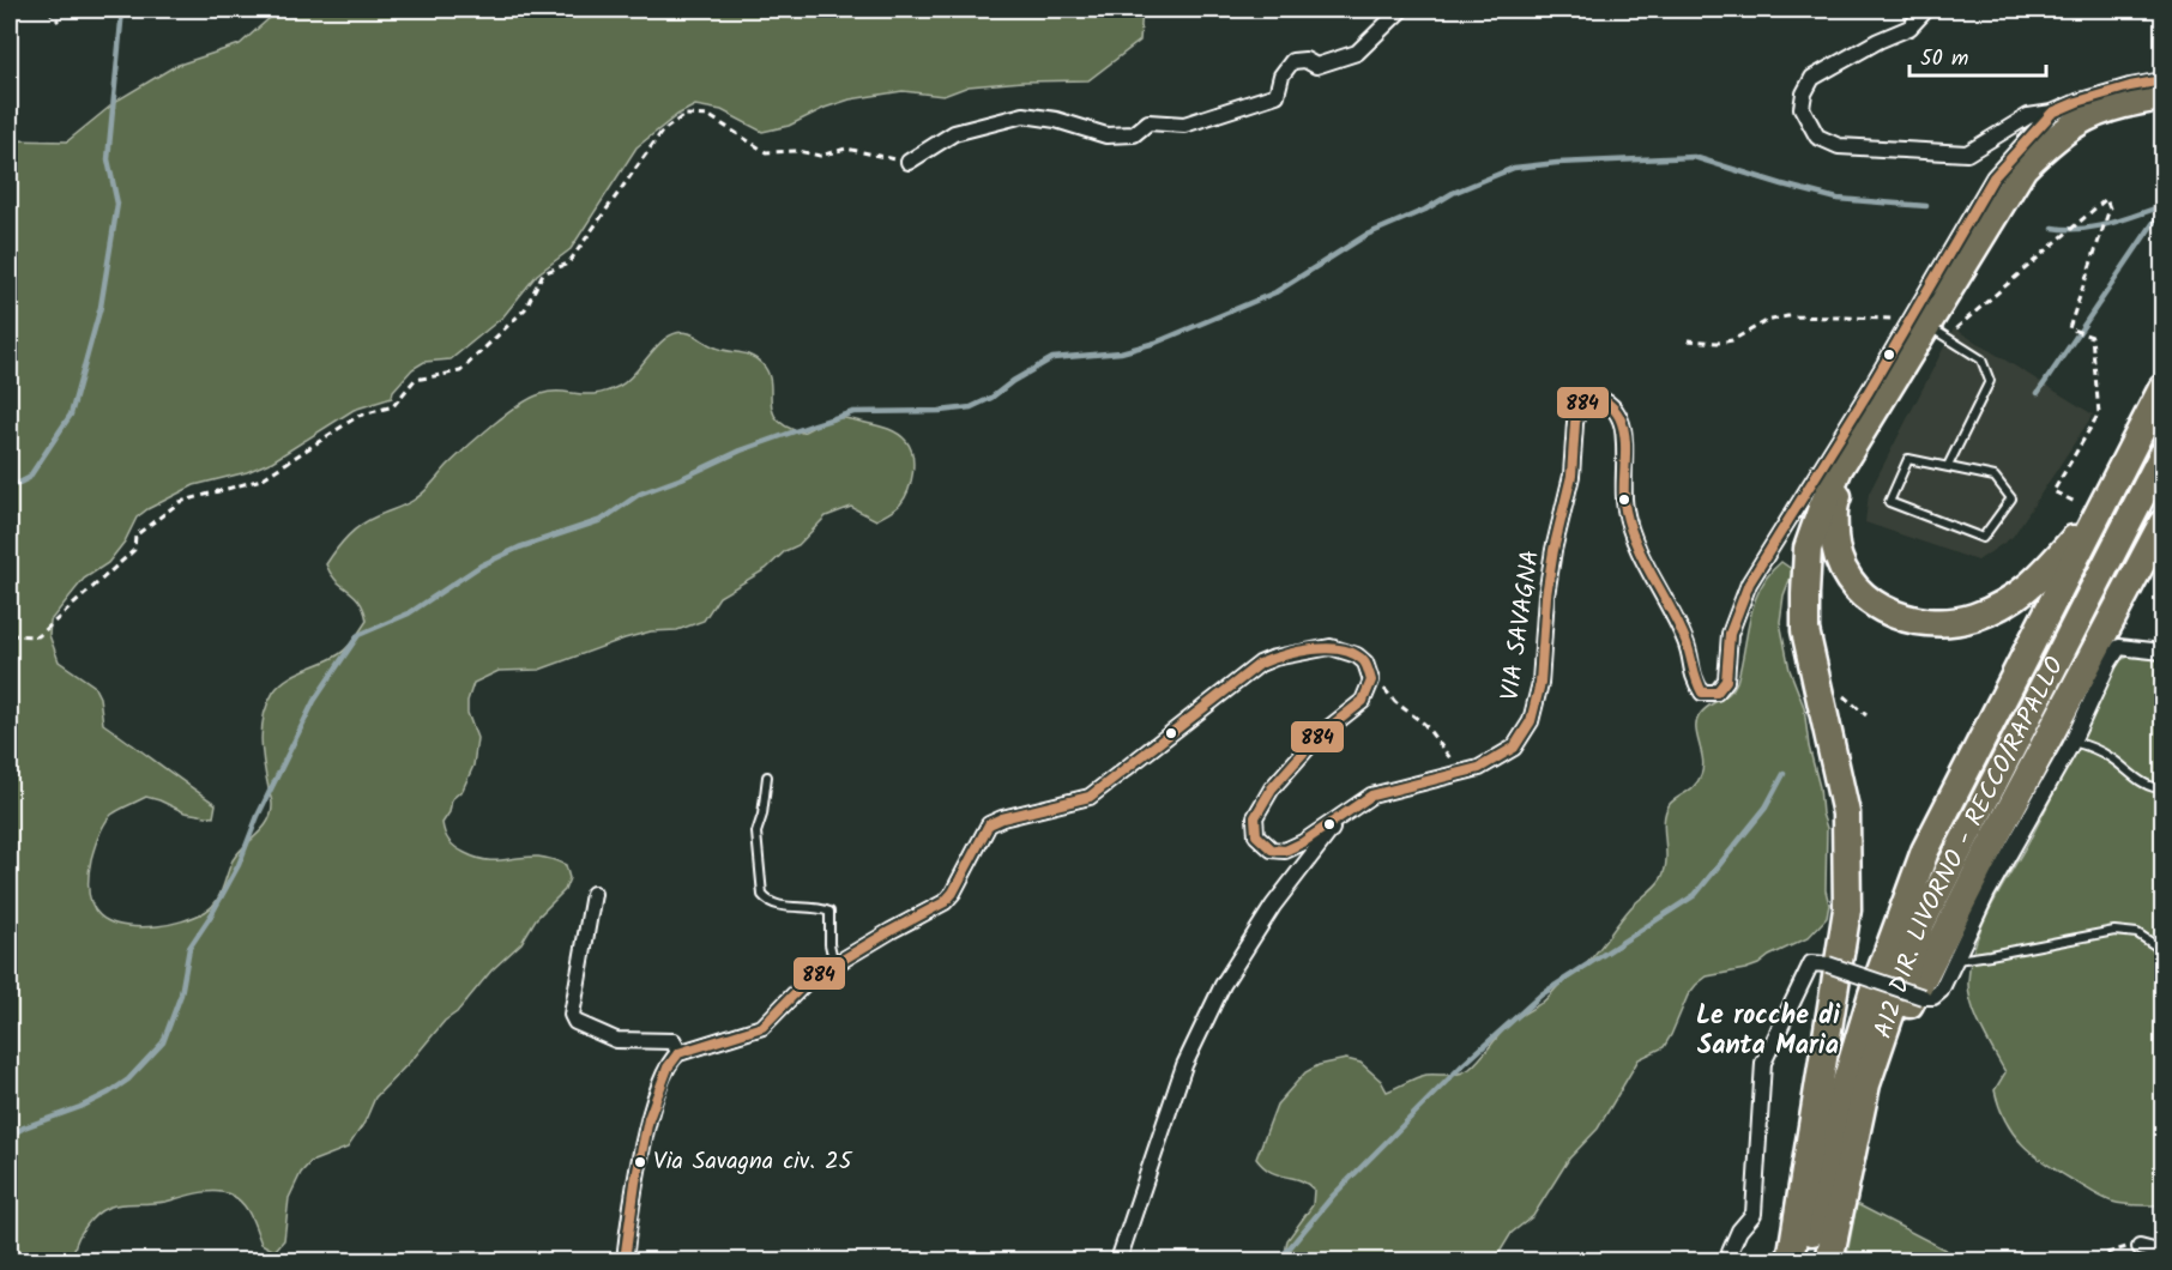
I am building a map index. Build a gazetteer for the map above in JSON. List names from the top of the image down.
{
  "streets": {
    "highway": ["A12 DIR. LIVORNO - RECCO/RAPALLO"],
    "street": ["VIA SAVAGNA"]
  },
  "districts": ["Le rocche di Santa Maria"],
  "places": ["Via Savagna civ. 25"],
  "lines": ["transit line 884"],
  "scale_bar": "50 m"
}
